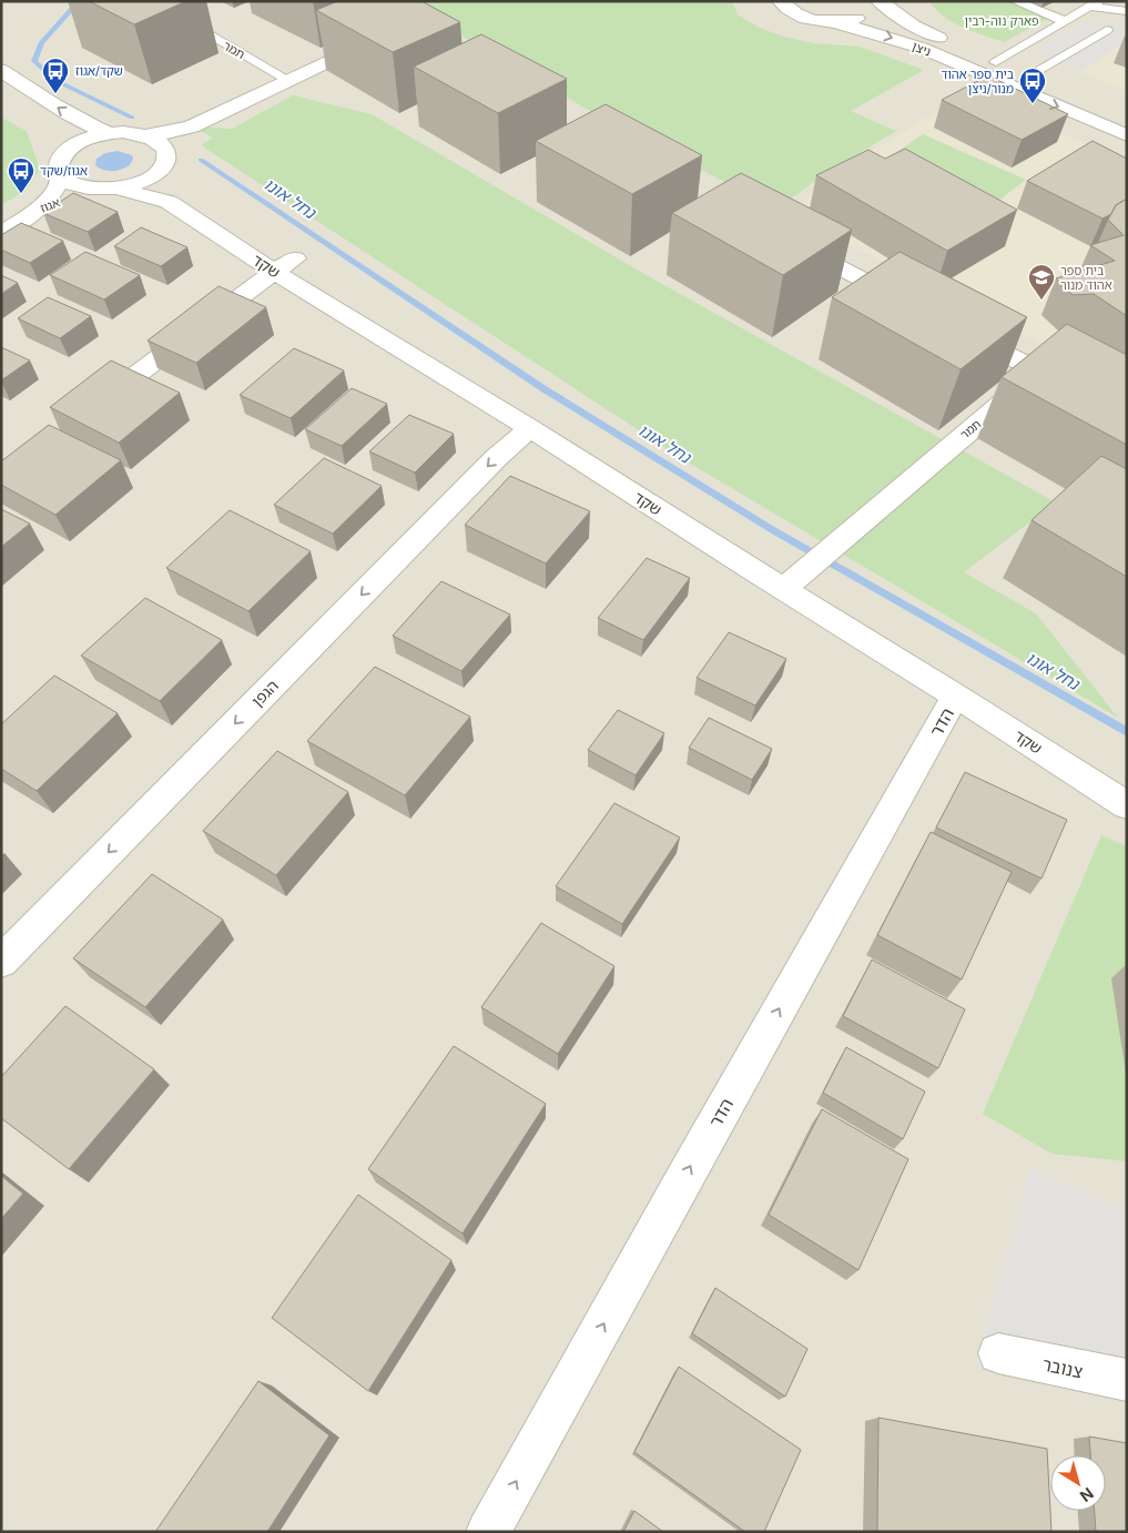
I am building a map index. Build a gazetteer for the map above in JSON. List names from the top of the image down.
{
  "streets": {
    "street": [
      "ניצן",
      "תמר",
      "אגוז",
      "שקד",
      "הגפן",
      "הדר",
      "צנובר"
    ]
  },
  "crossings": [
    ["תמר", "שקד"],
    ["אגוז", "שקד"],
    ["שקד", "הגפן"],
    ["שקד", "הדר"]
  ],
  "one_way": ["הגפן", "הדר"],
  "water": ["נחל אונו"],
  "parks": ["פארק נוה-רבין"],
  "places": {
    "bus stop": ["שקד/אגוז", "בית ספר אהוד מנור/ניצן", "אגוז/שקד"],
    "school or university": ["בית ספר אהוד מנור"]
  },
  "north": "bottom right"
}
